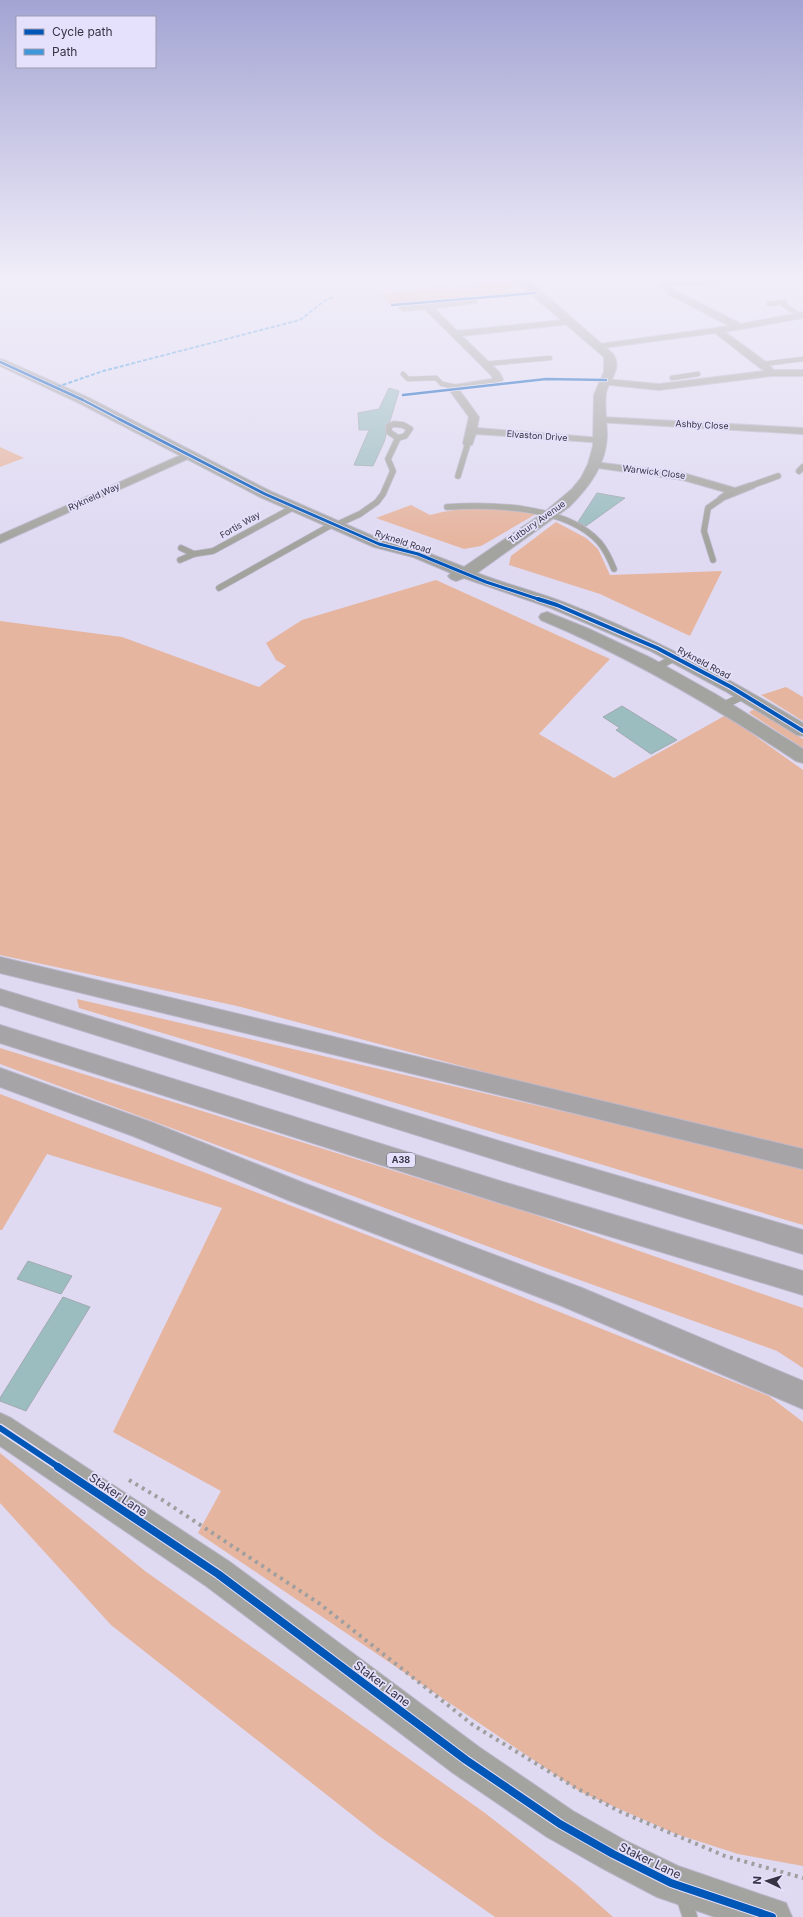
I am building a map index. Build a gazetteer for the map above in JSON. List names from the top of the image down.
{
  "streets": {
    "highway": ["A38"],
    "street": [
      "Ashby Close",
      "Elvaston Drive",
      "Warwick Close",
      "Rykneld Way",
      "Tutbury Avenue",
      "Rykneld Road",
      "Staker Lane"
    ],
    "lane": ["Fortis Way"]
  },
  "crossings": [
    ["Ashby Close", "Tutbury Avenue"],
    ["Elvaston Drive", "Tutbury Avenue"],
    ["Warwick Close", "Tutbury Avenue"],
    ["Rykneld Way", "Rykneld Road"],
    ["Tutbury Avenue", "Rykneld Road"],
    ["Fortis Way", "Rykneld Road"]
  ],
  "legend": ["Cycle path", "Path"],
  "north": "left"
}
